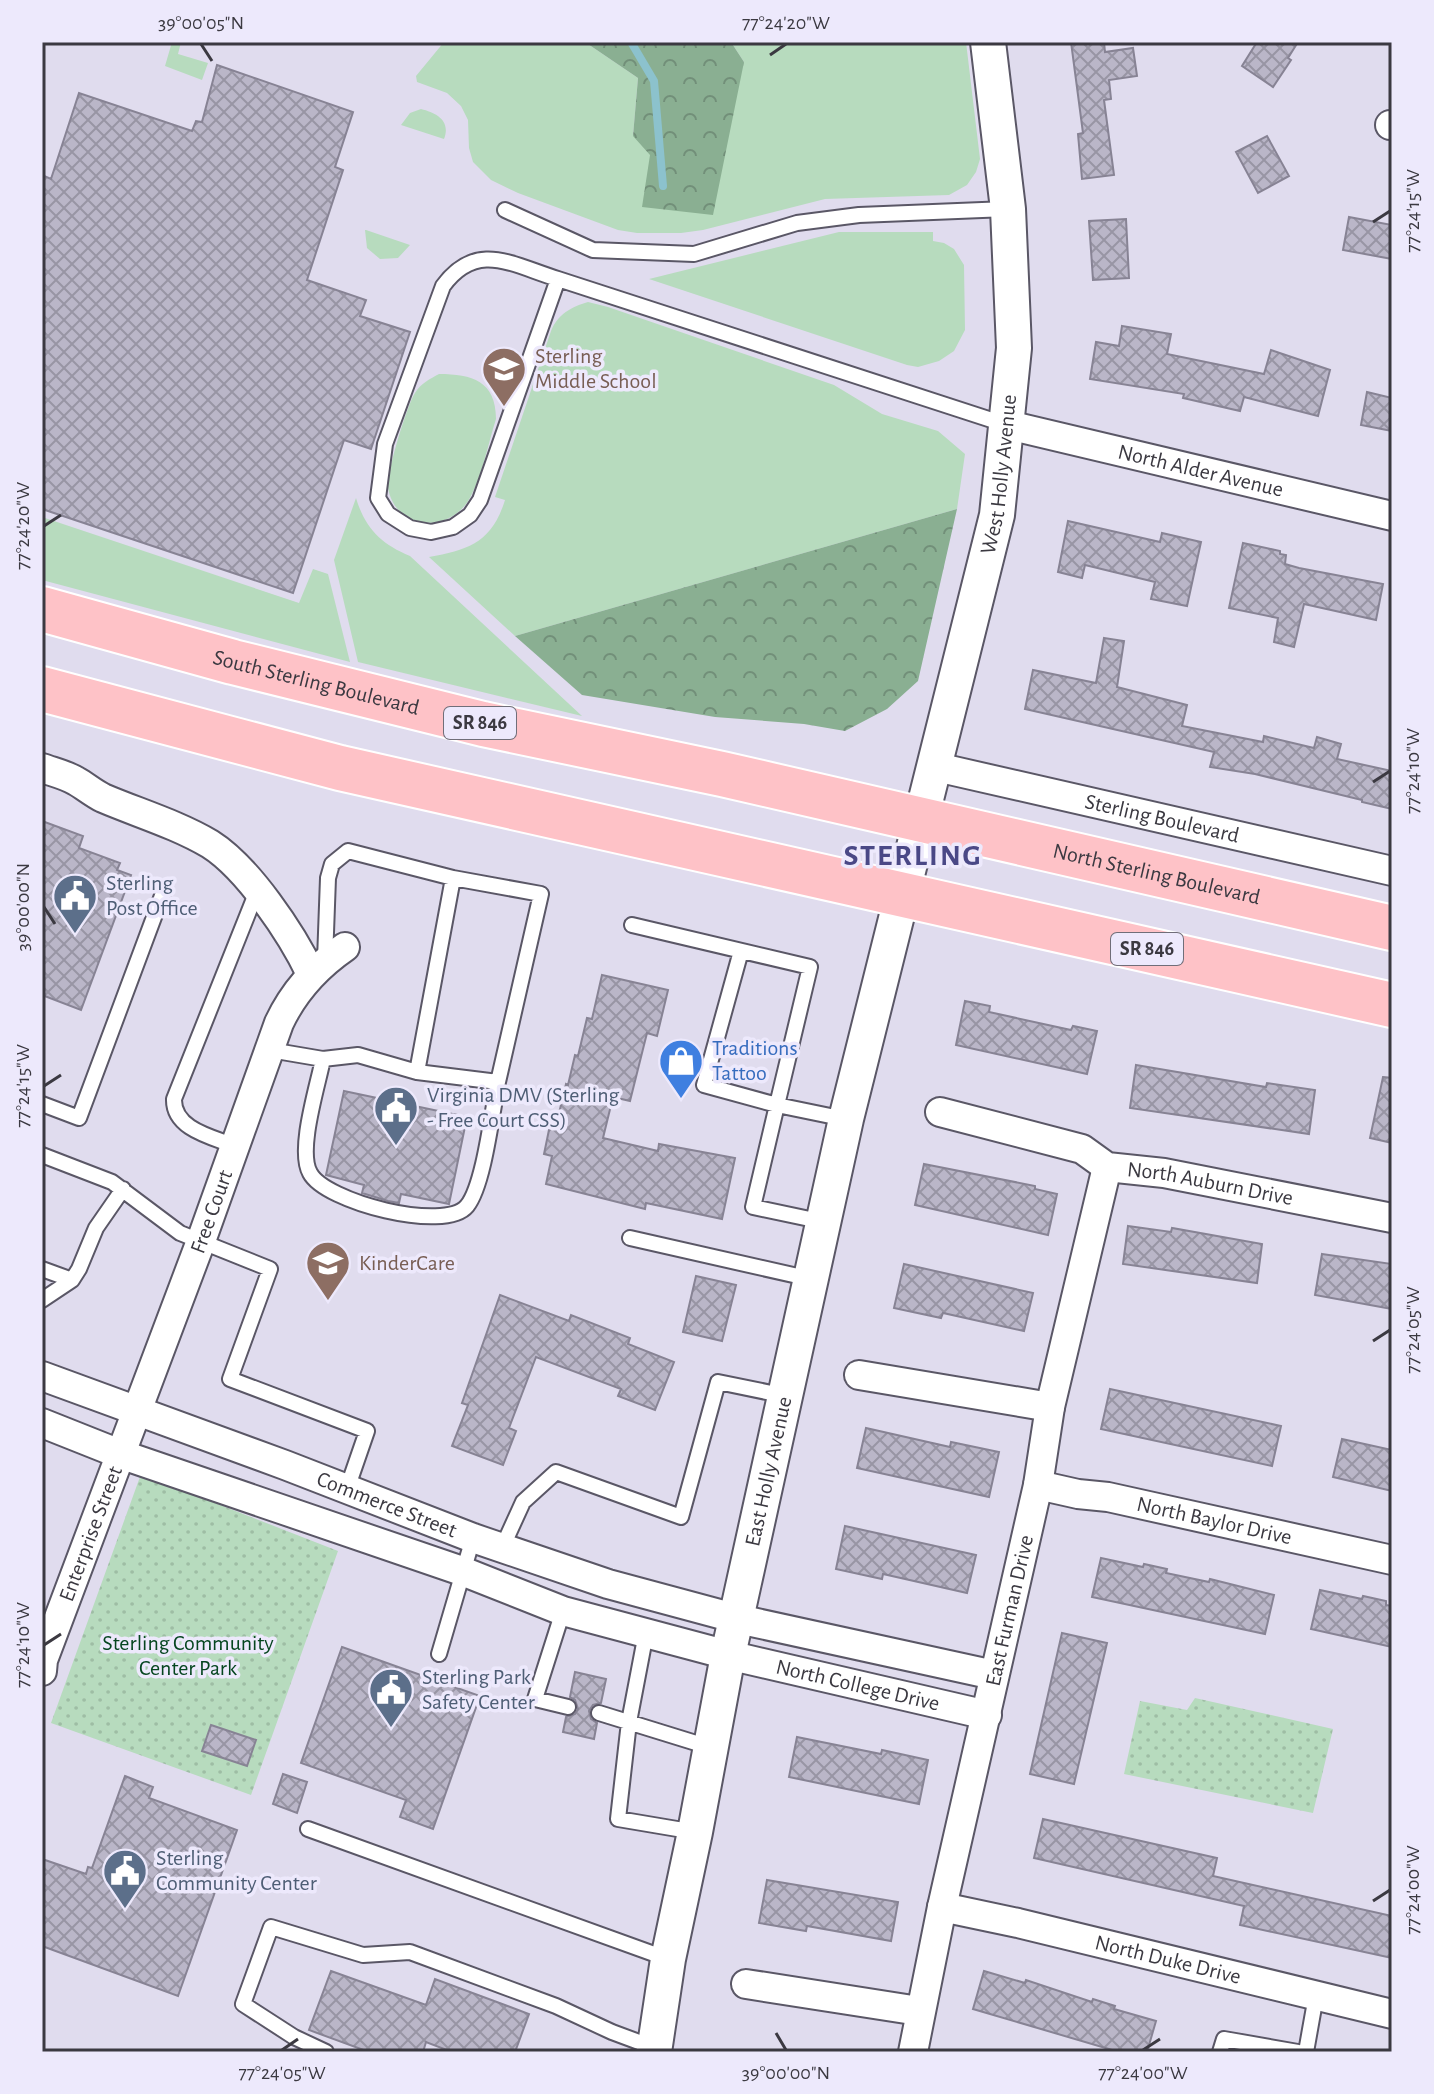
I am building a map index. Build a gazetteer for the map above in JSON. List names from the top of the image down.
{
  "streets": {
    "main road": ["South Sterling Boulevard", "SR 846", "North Sterling Boulevard"],
    "street": [
      "North Alder Avenue",
      "West Holly Avenue",
      "Sterling Boulevard",
      "North Auburn Drive",
      "Free Court",
      "East Holly Avenue",
      "Commerce Street",
      "North Baylor Drive",
      "Enterprise Street",
      "East Furman Drive",
      "North College Drive",
      "North Duke Drive"
    ]
  },
  "crossings": [
    ["North Alder Avenue", "West Holly Avenue"],
    ["West Holly Avenue", "South Sterling Boulevard"],
    ["West Holly Avenue", "SR 846"],
    ["West Holly Avenue", "Sterling Boulevard"],
    ["West Holly Avenue", "North Sterling Boulevard"],
    ["West Holly Avenue", "East Holly Avenue"],
    ["South Sterling Boulevard", "North Sterling Boulevard"],
    ["SR 846", "East Holly Avenue"],
    ["North Auburn Drive", "East Furman Drive"],
    ["Free Court", "Commerce Street"],
    ["Free Court", "Enterprise Street"],
    ["East Holly Avenue", "Commerce Street"],
    ["East Holly Avenue", "North College Drive"],
    ["Commerce Street", "Enterprise Street"],
    ["Commerce Street", "North College Drive"],
    ["North Baylor Drive", "East Furman Drive"],
    ["East Furman Drive", "North College Drive"],
    ["East Furman Drive", "North Duke Drive"]
  ],
  "districts": ["STERLING"],
  "parks": ["Sterling Community Center Park"],
  "places": {
    "school or university": ["Sterling Middle School", "KinderCare"],
    "public building": [
      "Sterling Post Office",
      "Virginia DMV (Sterling - Free Court CSS)",
      "Sterling Park Safety Center",
      "Sterling Community Center"
    ],
    "shop": ["Traditions Tattoo"]
  },
  "coordinates": [
    "39°00'05\"N",
    "77°24'20\"W",
    "77°24'15\"W",
    "77°24'10\"W",
    "39°00'00\"N",
    "77°24'05\"W",
    "77°24'00\"W"
  ]
}
